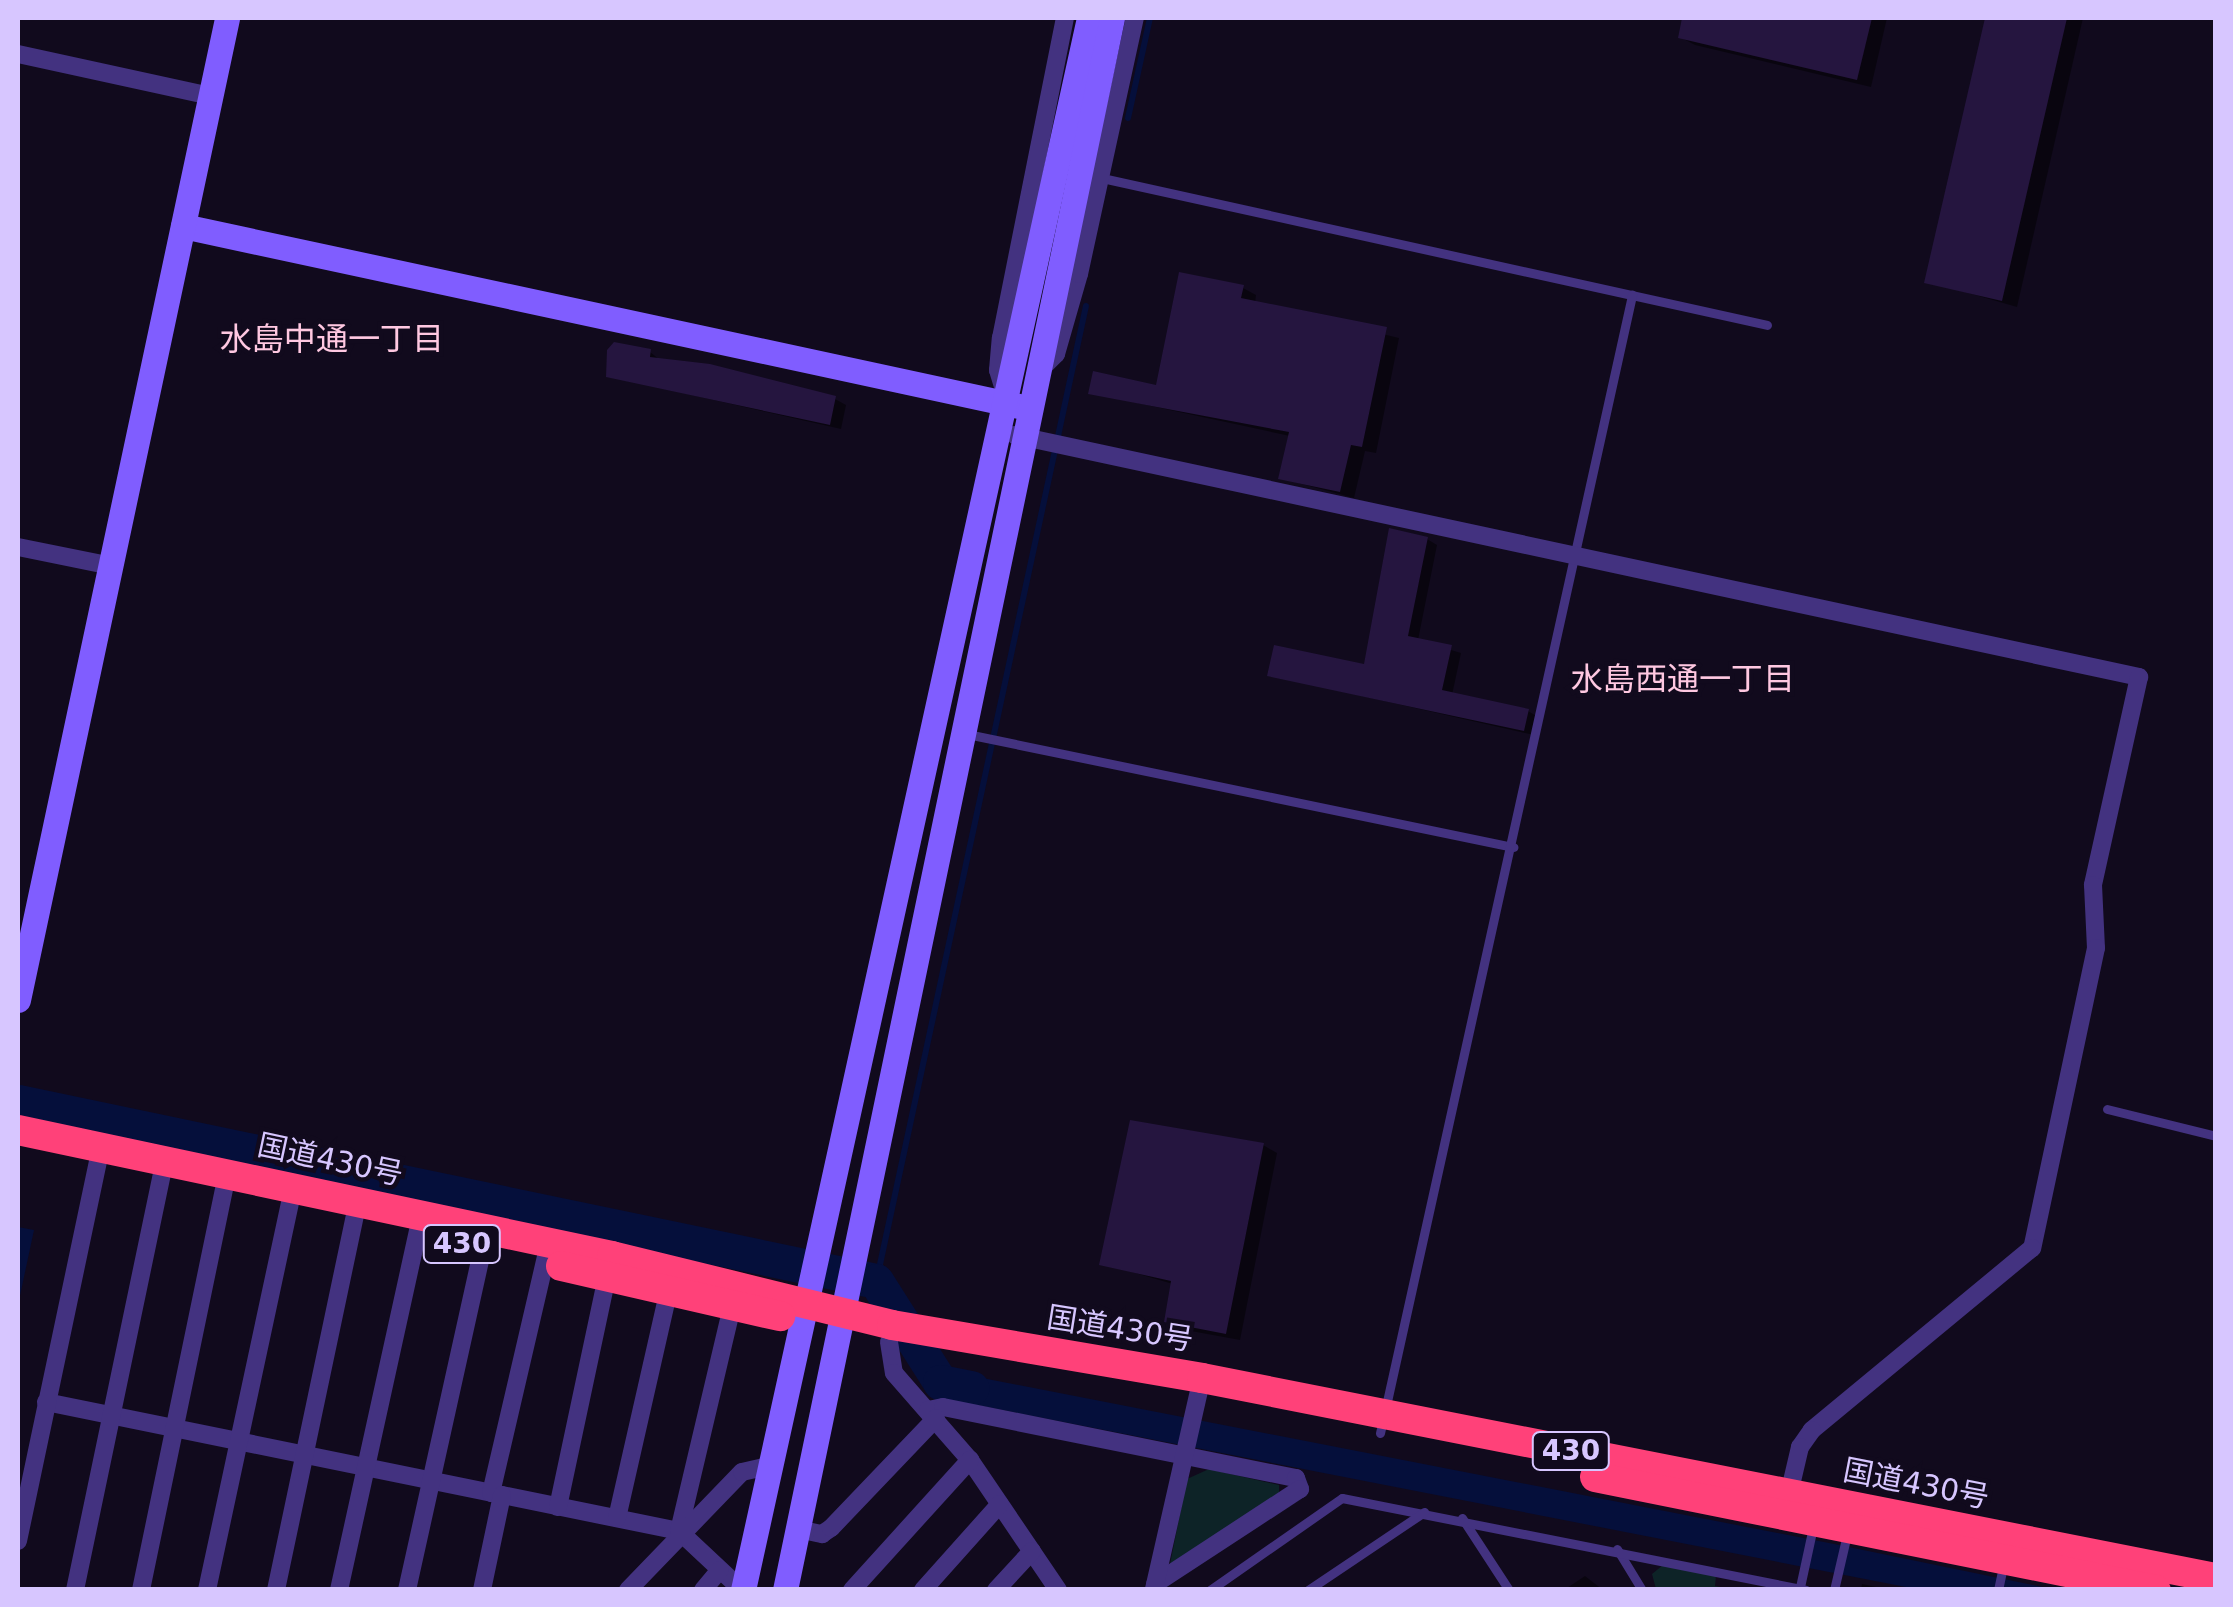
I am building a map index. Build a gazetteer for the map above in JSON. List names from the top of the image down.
{
  "streets": {
    "highway": ["国道430号", "430"]
  },
  "districts": ["水島中通一丁目", "水島西通一丁目"]
}
